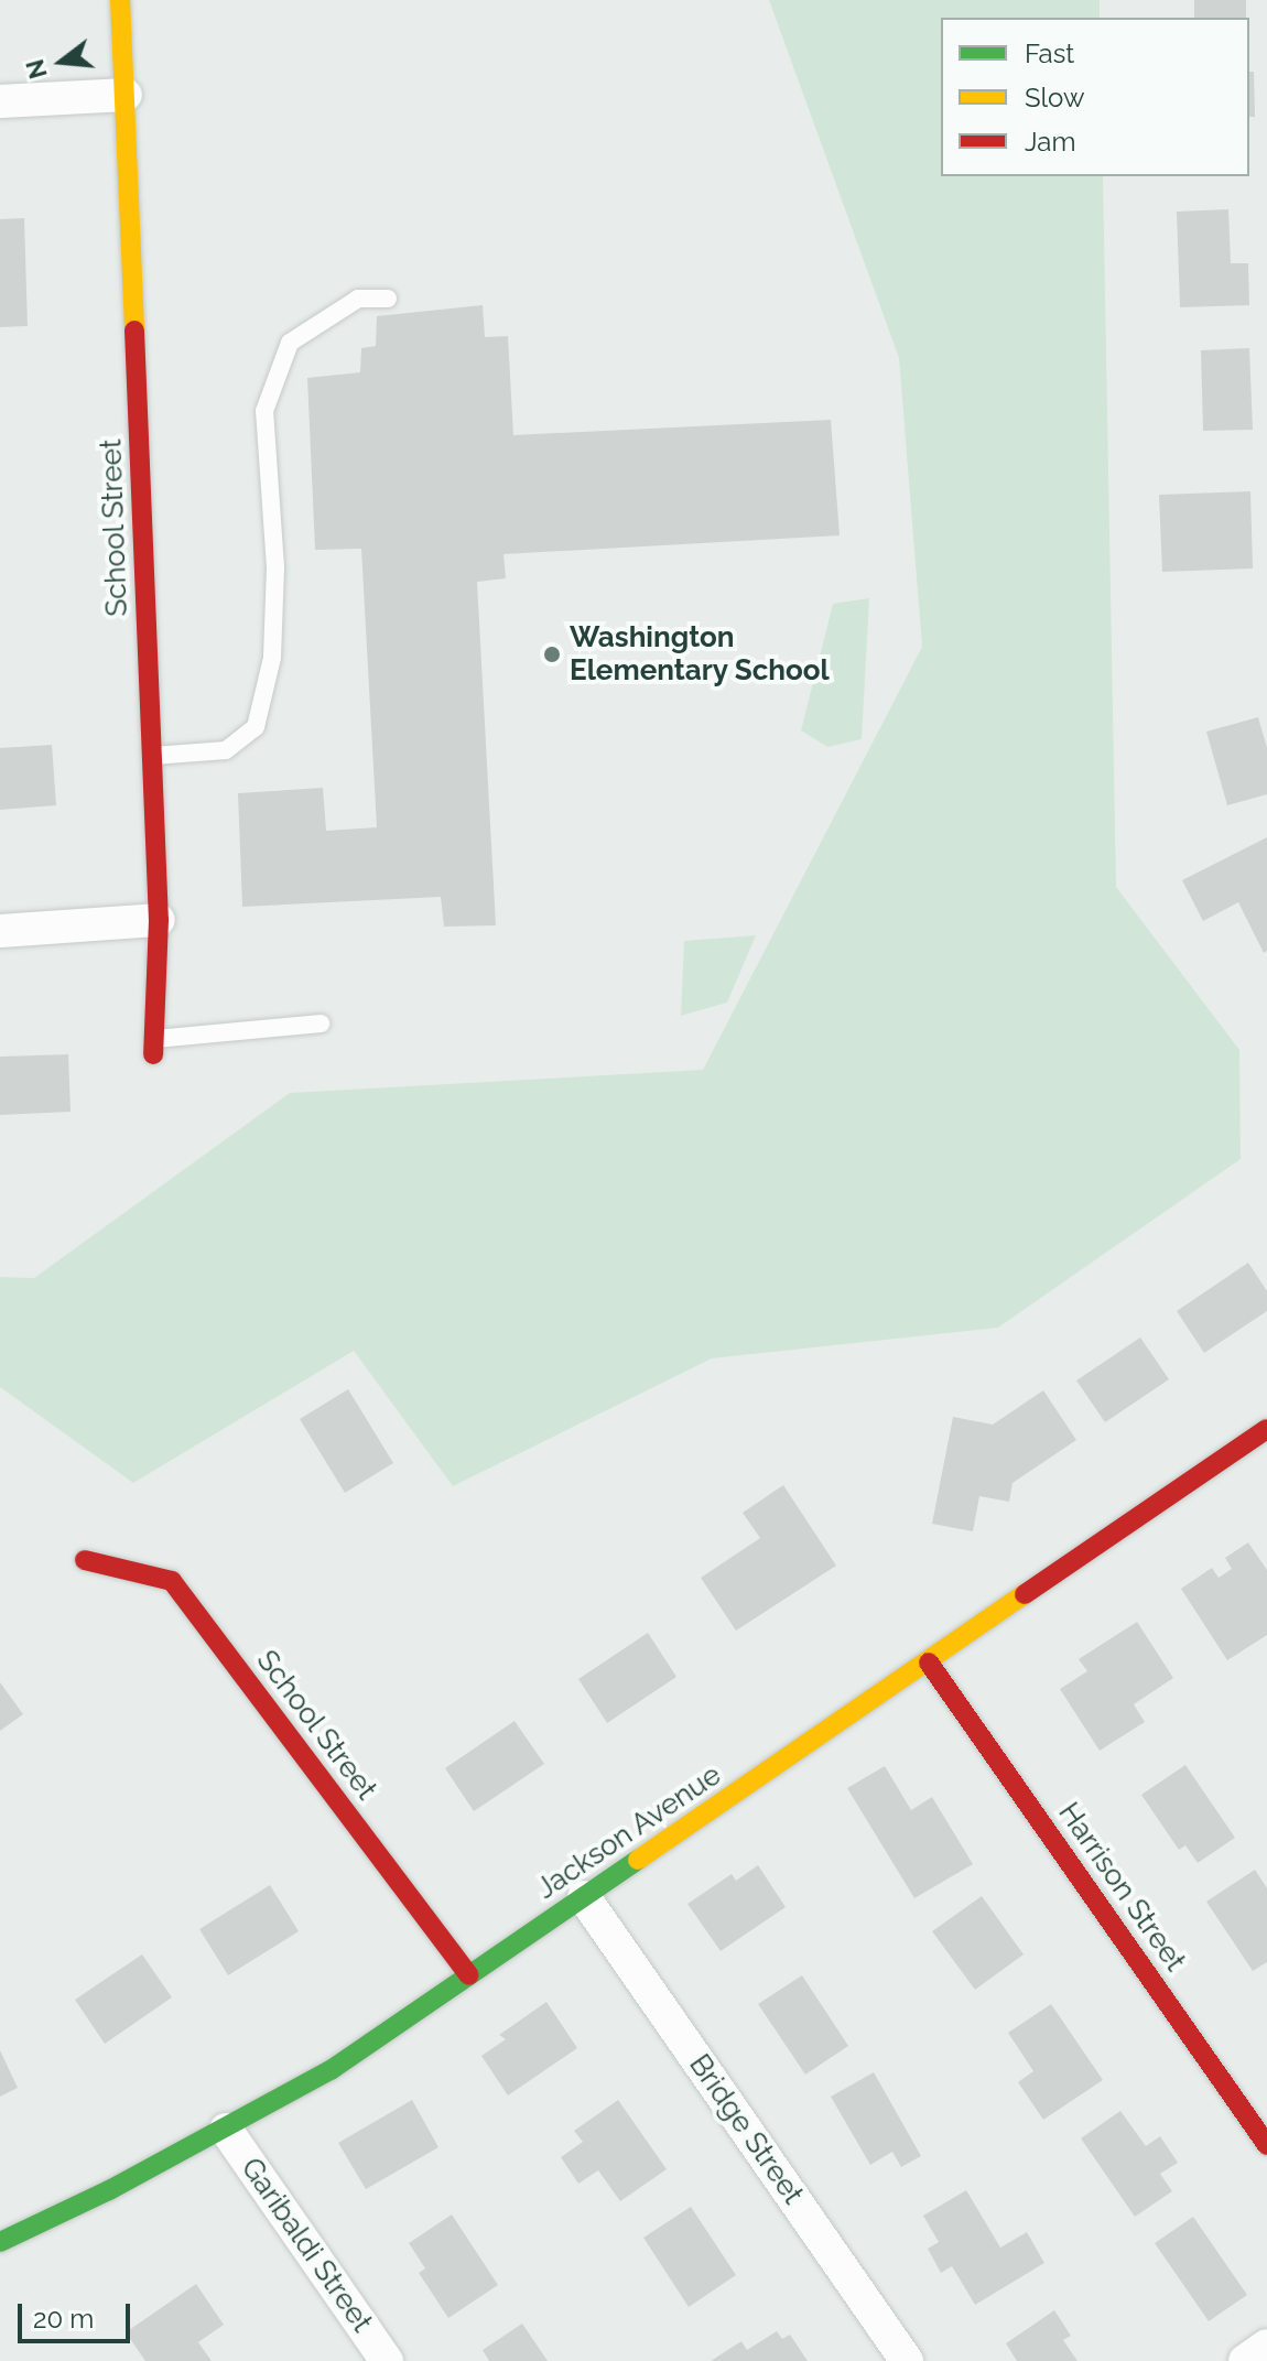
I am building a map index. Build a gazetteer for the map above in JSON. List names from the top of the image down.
{
  "streets": {
    "street": [
      "School Street",
      "Jackson Avenue",
      "Harrison Street",
      "Bridge Street",
      "Garibaldi Street"
    ]
  },
  "crossings": [
    ["School Street", "Jackson Avenue"],
    ["Jackson Avenue", "Harrison Street"],
    ["Jackson Avenue", "Bridge Street"],
    ["Jackson Avenue", "Garibaldi Street"]
  ],
  "places": ["Washington Elementary School"],
  "legend": ["Fast", "Slow", "Jam"],
  "scale_bar": "20 m",
  "north": "left"
}
